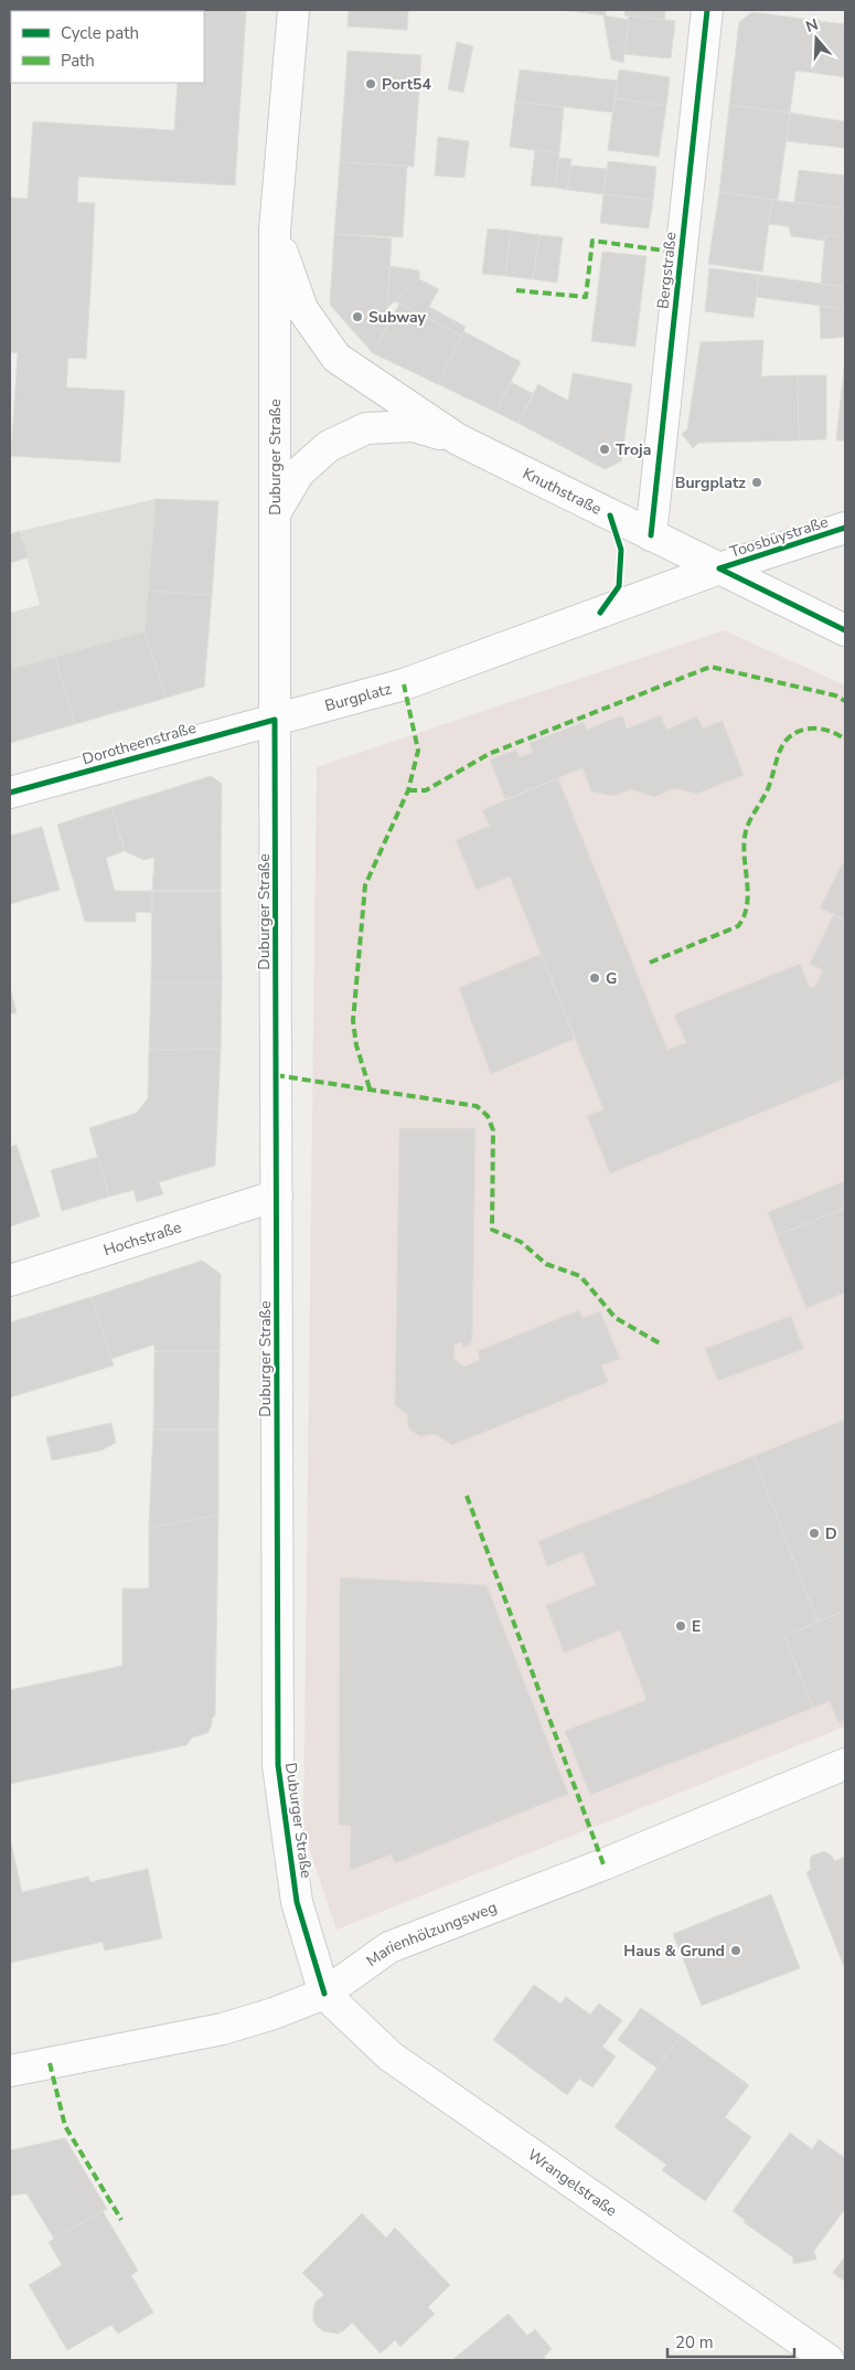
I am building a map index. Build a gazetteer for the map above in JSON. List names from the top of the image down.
{
  "streets": {
    "street": [
      "Bergstraße",
      "Duburger Straße",
      "Knuthstraße",
      "Toosbüystraße",
      "Burgplatz",
      "Dorotheenstraße",
      "Hochstraße",
      "Marienhölzungsweg",
      "Wrangelstraße"
    ]
  },
  "crossings": [
    ["Bergstraße", "Knuthstraße"],
    ["Duburger Straße", "Knuthstraße"],
    ["Duburger Straße", "Burgplatz"],
    ["Duburger Straße", "Dorotheenstraße"],
    ["Duburger Straße", "Hochstraße"],
    ["Duburger Straße", "Marienhölzungsweg"],
    ["Duburger Straße", "Wrangelstraße"],
    ["Knuthstraße", "Toosbüystraße"],
    ["Knuthstraße", "Burgplatz"],
    ["Toosbüystraße", "Burgplatz"],
    ["Burgplatz", "Dorotheenstraße"],
    ["Marienhölzungsweg", "Wrangelstraße"]
  ],
  "places": [
    "Port54",
    "Subway",
    "Troja",
    "Burgplatz",
    "G",
    "D",
    "E",
    "Haus & Grund"
  ],
  "legend": ["Cycle path", "Path"],
  "scale_bar": "20 m",
  "north": "top"
}
